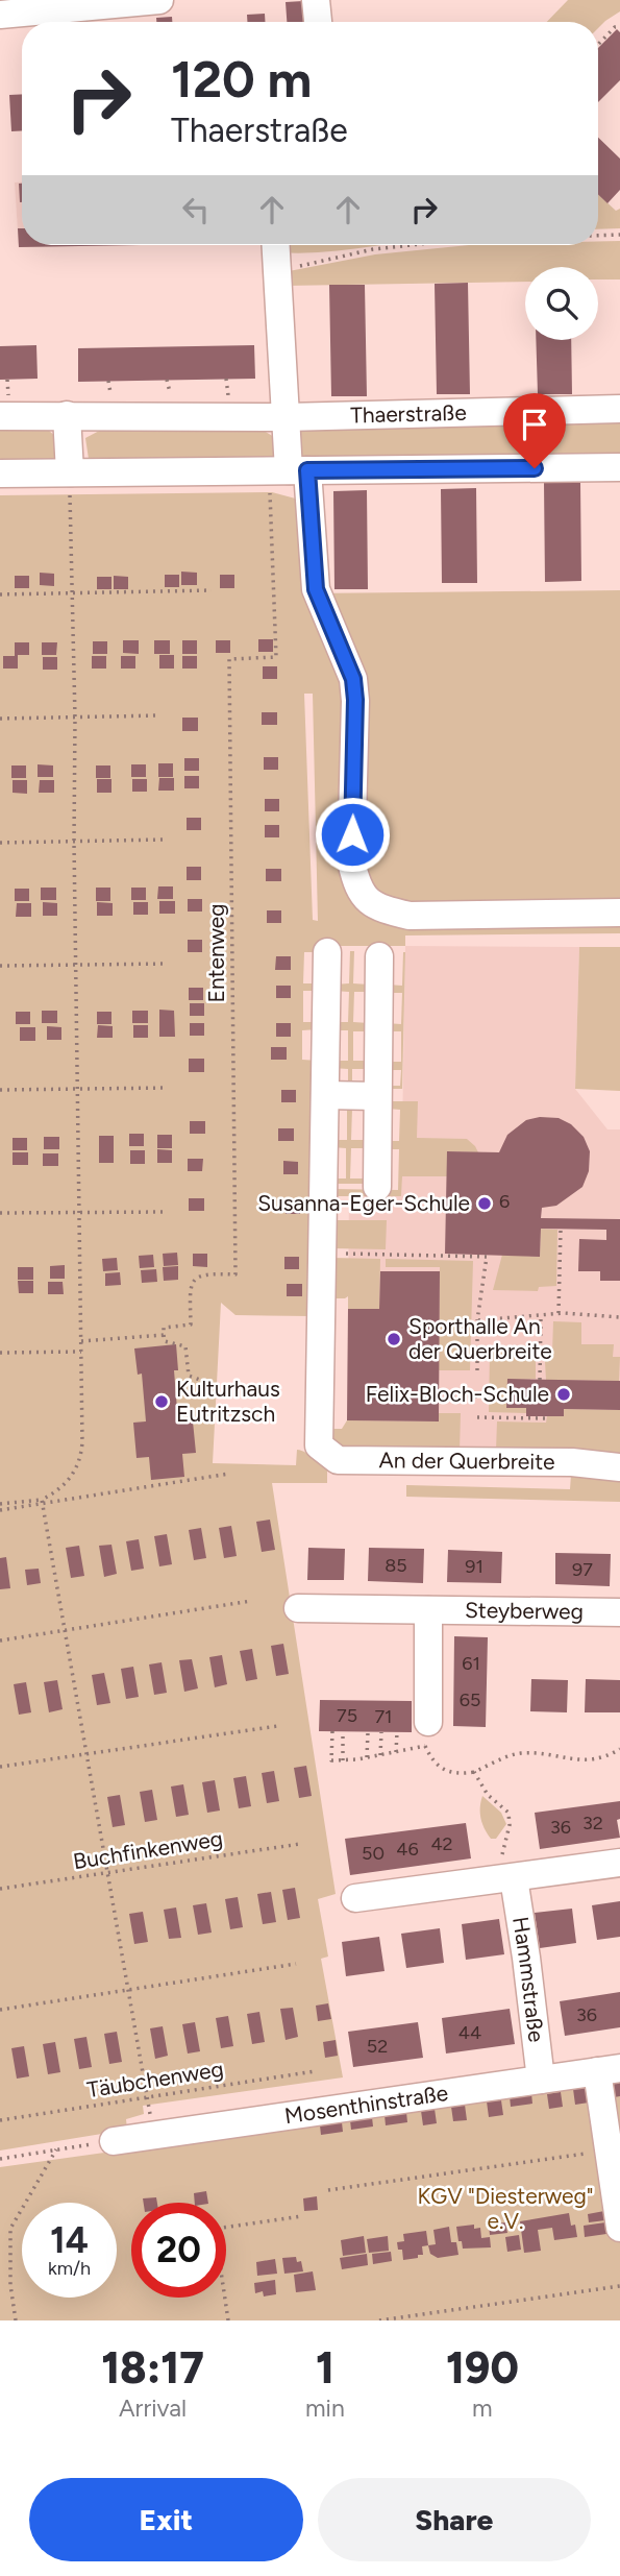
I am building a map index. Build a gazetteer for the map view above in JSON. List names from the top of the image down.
{
  "streets": {
    "street": [
      "Thaerstraße",
      "An der Querbreite",
      "Steyberweg",
      "Hammstraße",
      "Mosenthinstraße"
    ],
    "path": ["Entenweg", "Buchfinkenweg", "Täubchenweg"]
  },
  "crossings": [
    ["Hammstraße", "Mosenthinstraße"]
  ],
  "parks": ["KGV \"Diesterweg\" e.V."],
  "places": [
    "Susanna-Eger-Schule",
    "Sporthalle An der Querbreite",
    "Felix-Bloch-Schule",
    "Kulturhaus Eutritzsch"
  ],
  "house_numbers": [
    "6",
    "85",
    "91",
    "97",
    "61",
    "65",
    "75",
    "71",
    "32",
    "36",
    "42",
    "46",
    "50",
    "36",
    "44",
    "52"
  ],
  "page": {
    "turn": ["120 m", "Thaerstraße"],
    "speed": "14 km/h",
    "limit": "20",
    "eta": [
      "18:17",
      "Arrival",
      "1",
      "min",
      "190",
      "m"
    ],
    "buttons": ["Exit", "Share"]
  }
}
